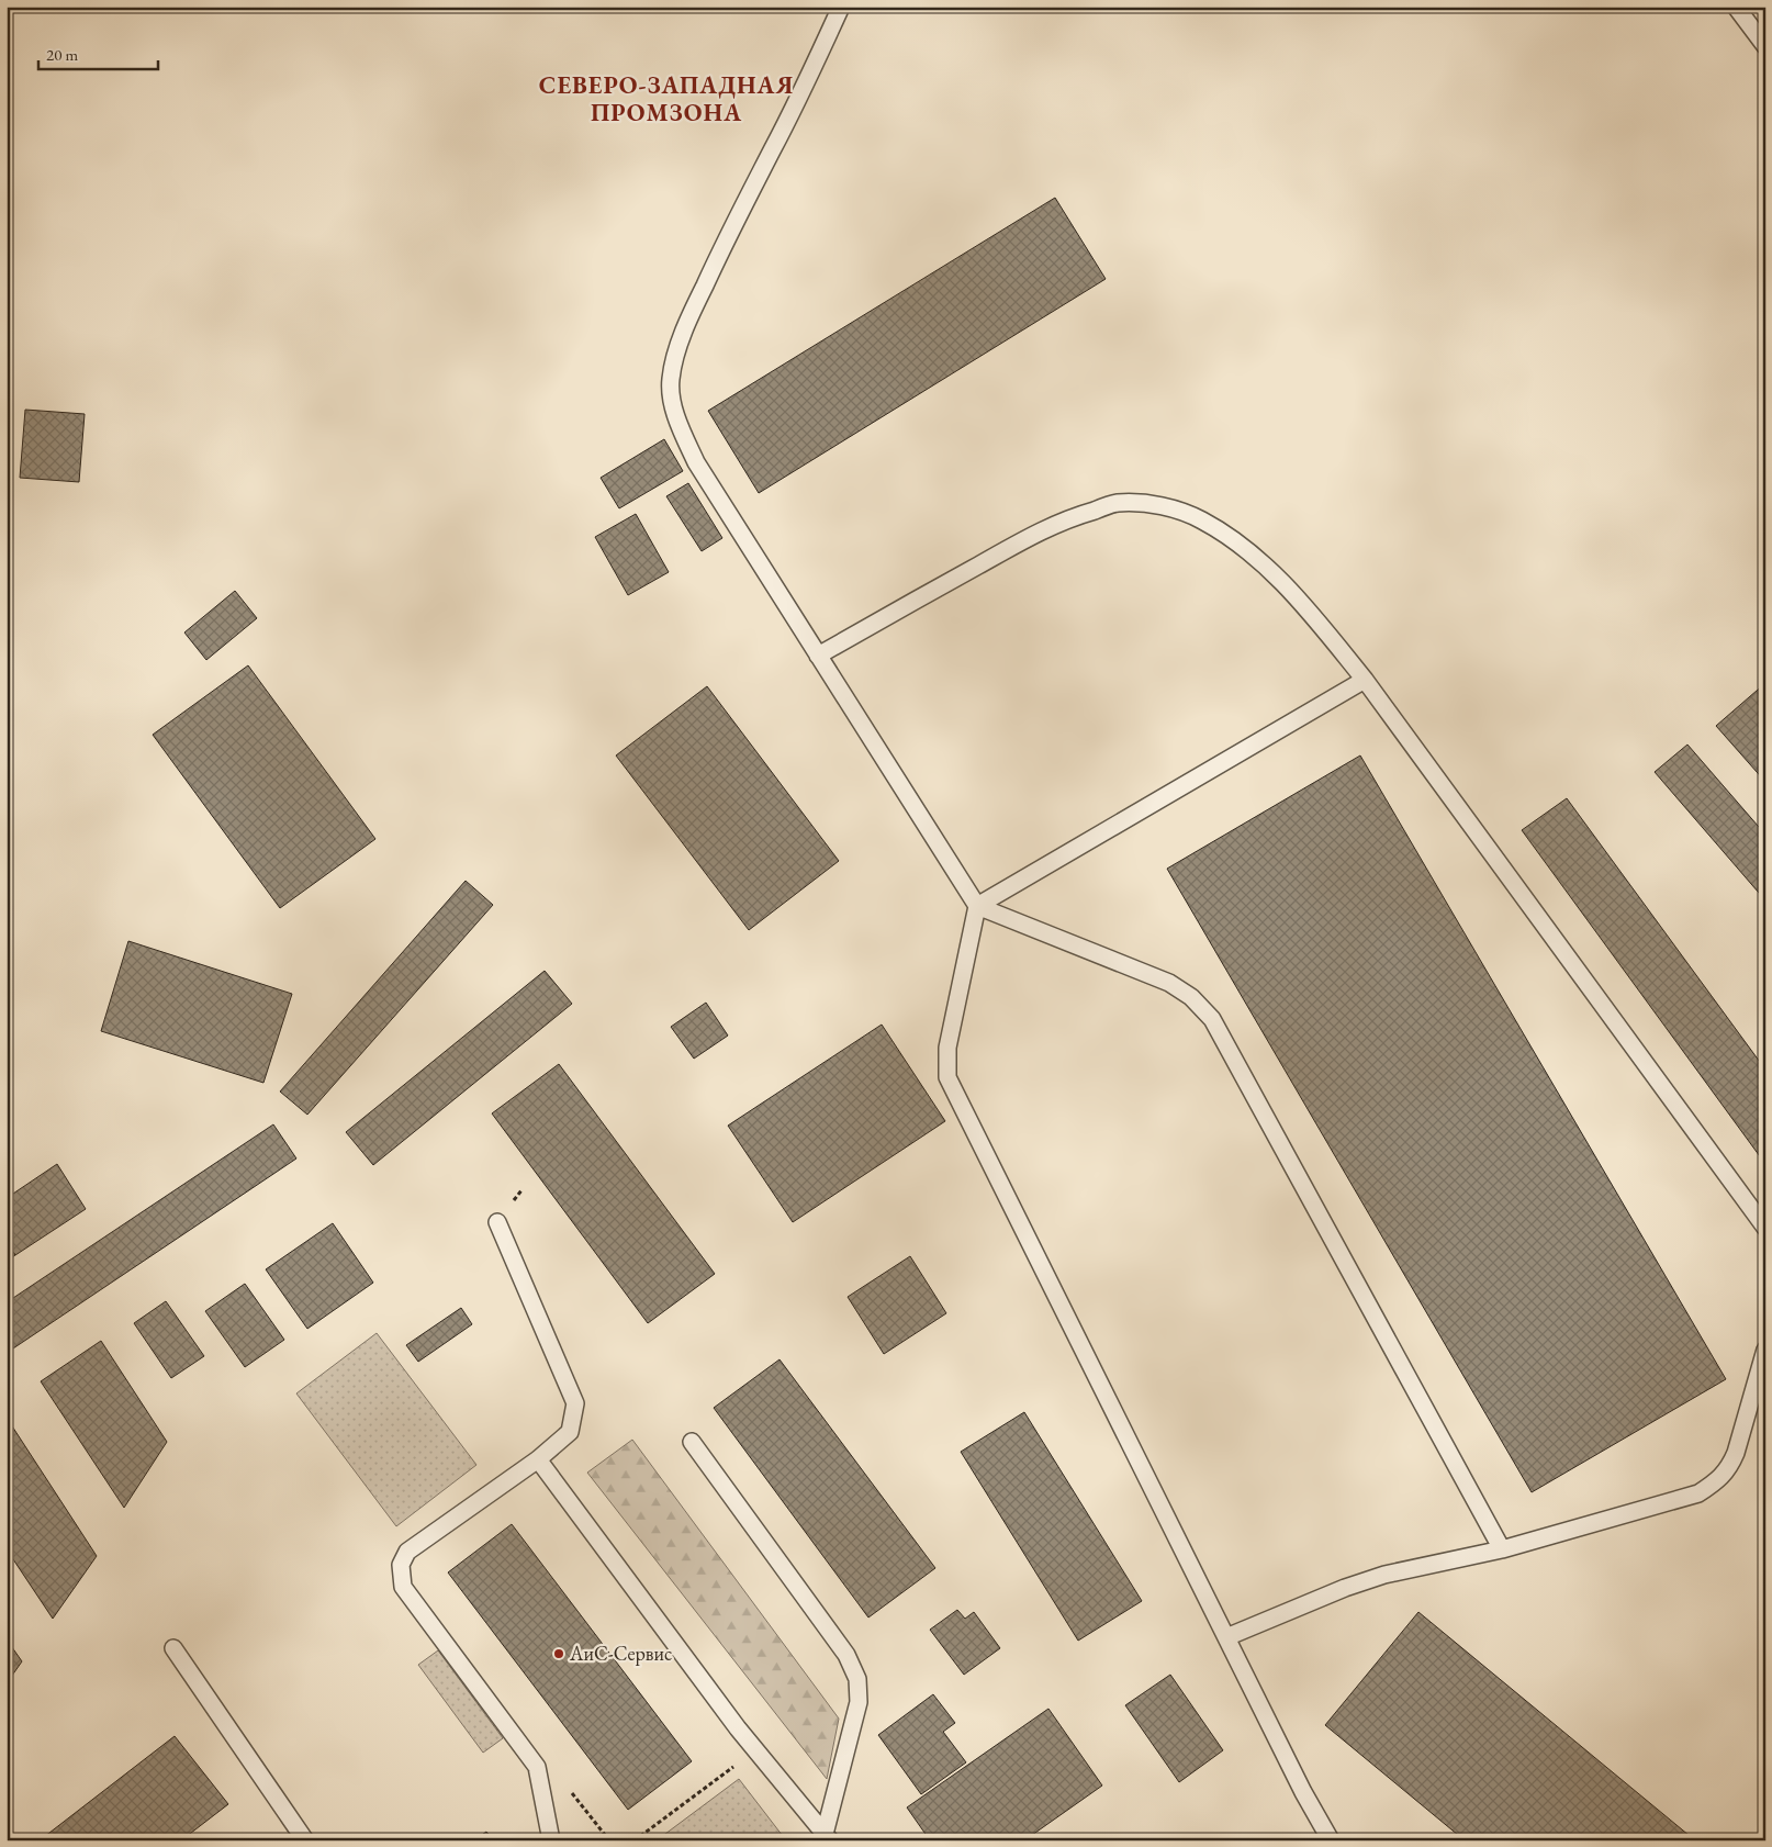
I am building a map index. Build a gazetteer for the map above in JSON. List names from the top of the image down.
{
  "districts": ["СЕВЕРО-ЗАПАДНАЯ ПРОМЗОНА"],
  "places": ["АиС-Сервис"],
  "scale_bar": "20 m"
}
